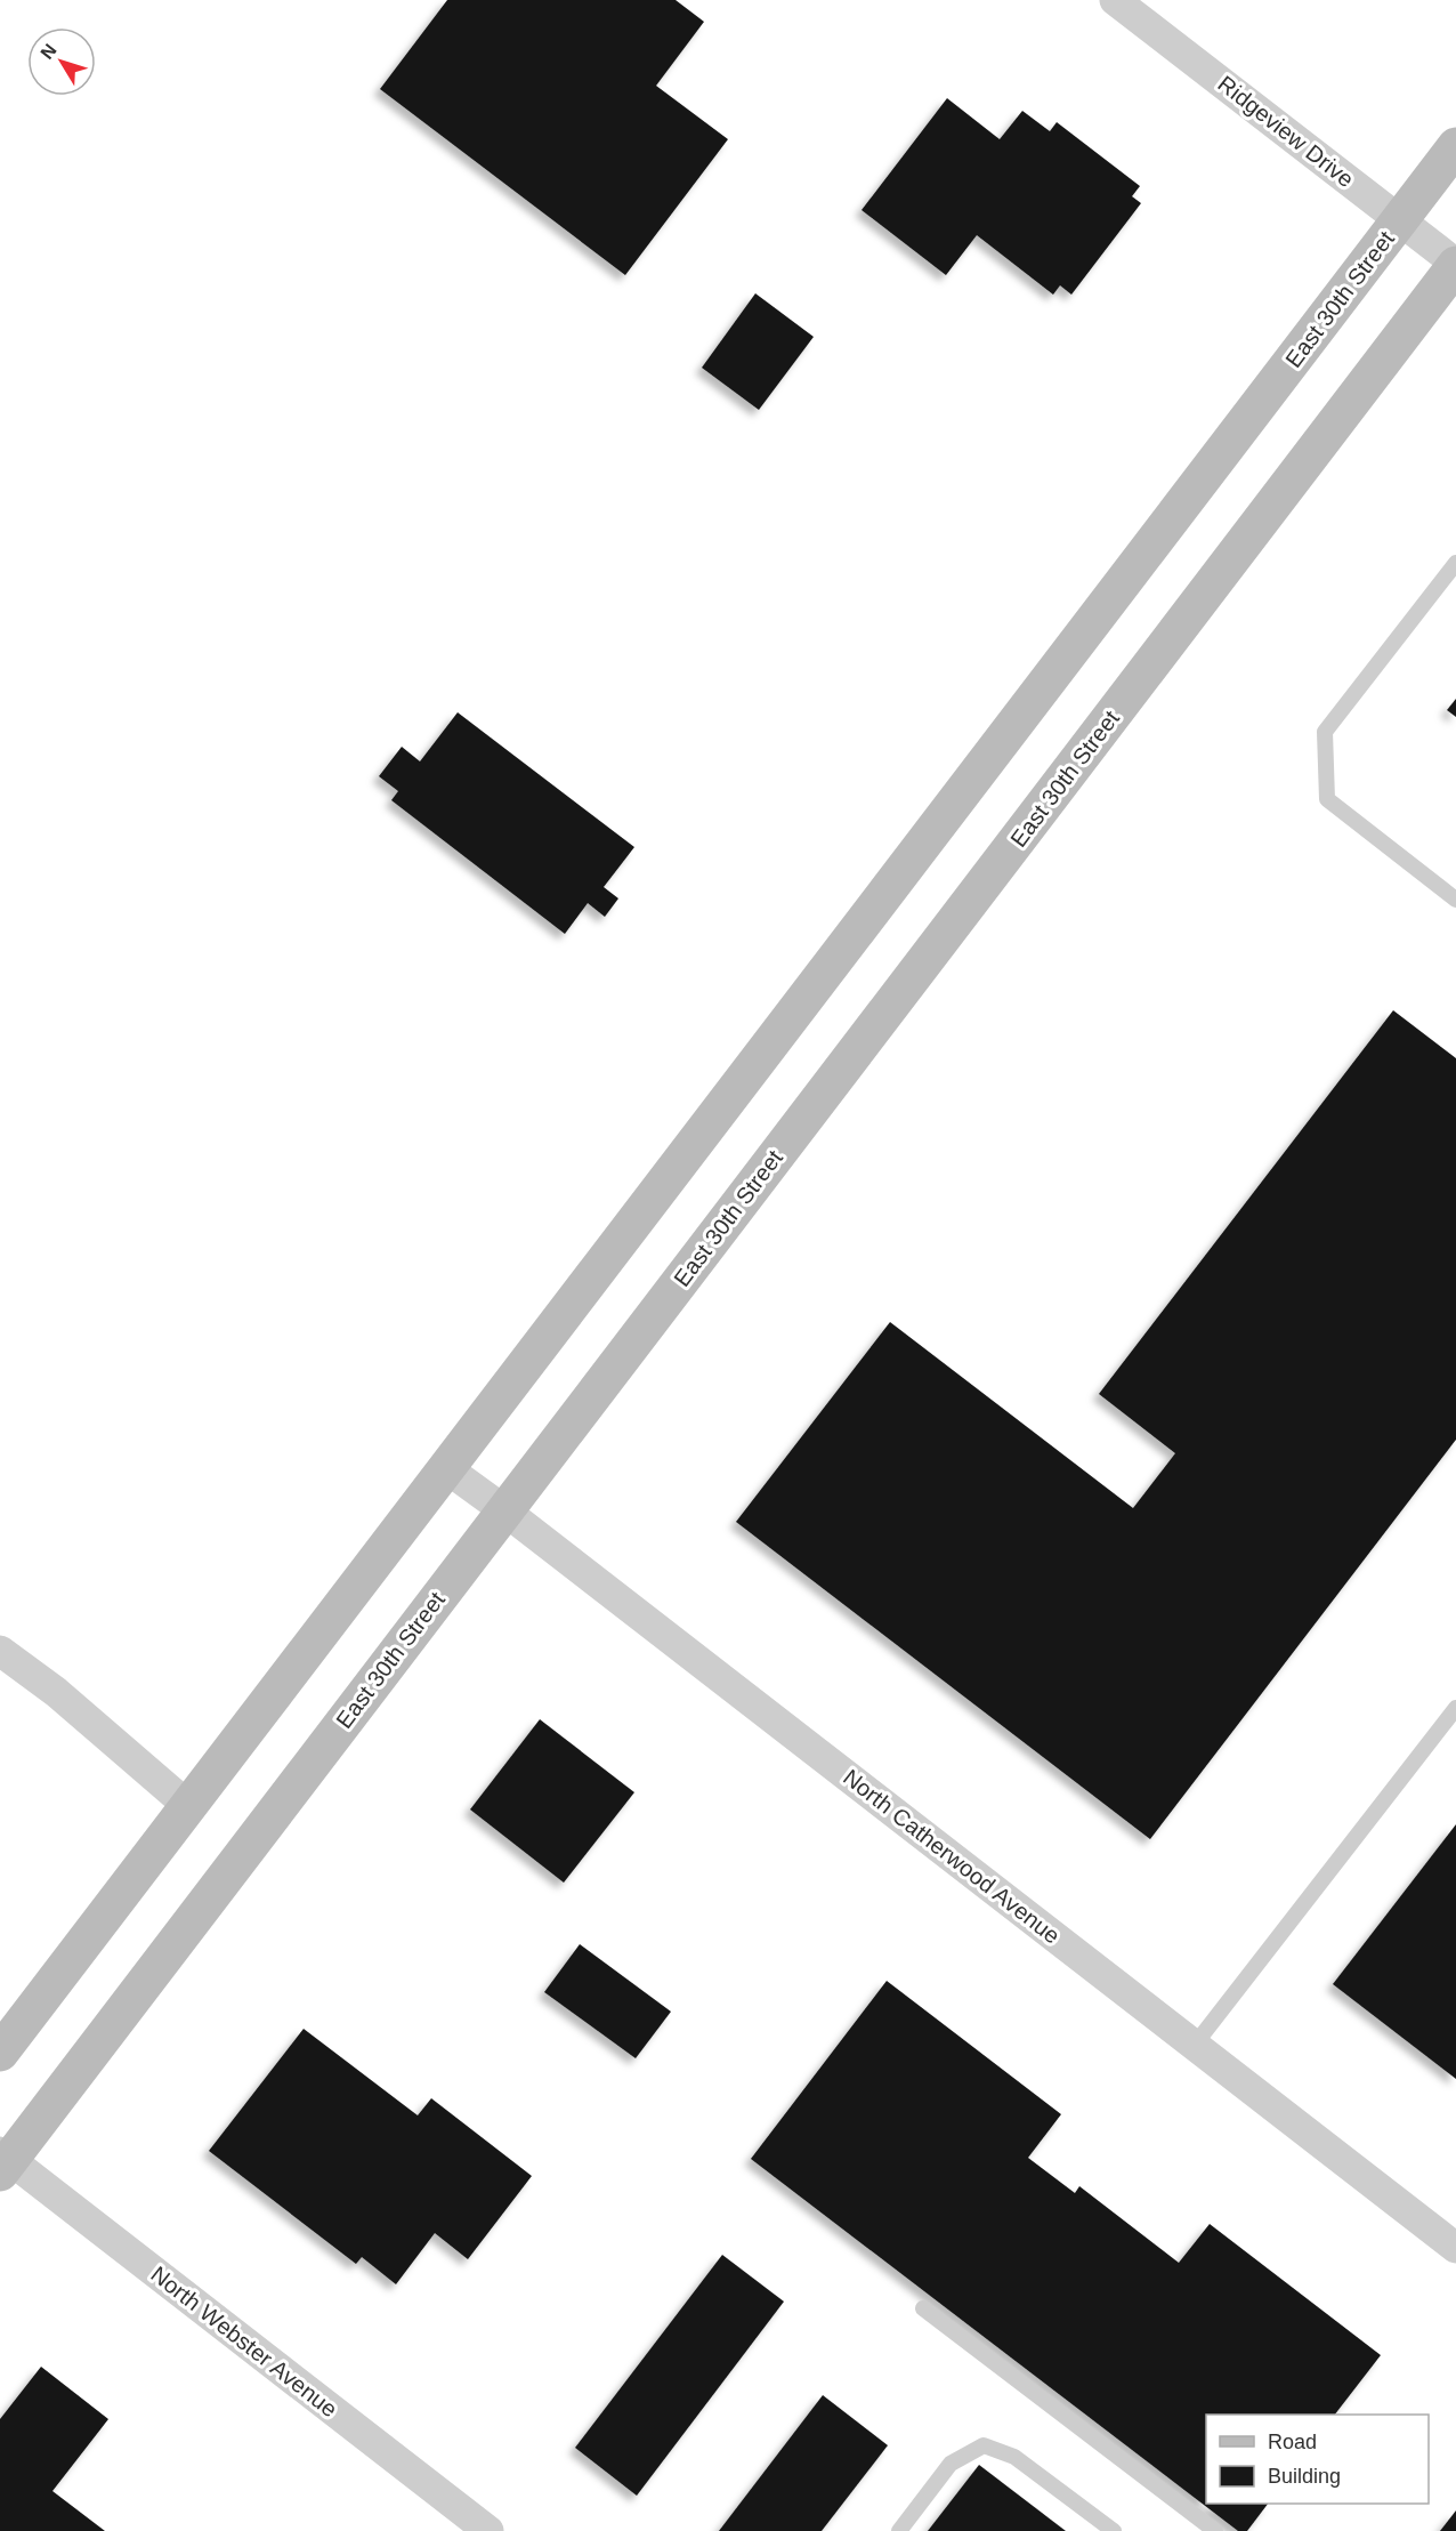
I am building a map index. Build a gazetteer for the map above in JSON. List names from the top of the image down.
{
  "streets": {
    "main road": ["East 30th Street"],
    "street": ["Ridgeview Drive", "North Catherwood Avenue", "North Webster Avenue"]
  },
  "crossings": [
    ["Ridgeview Drive", "East 30th Street"],
    ["East 30th Street", "North Catherwood Avenue"],
    ["East 30th Street", "North Webster Avenue"]
  ],
  "legend": ["Road", "Building"],
  "north": "top left"
}
